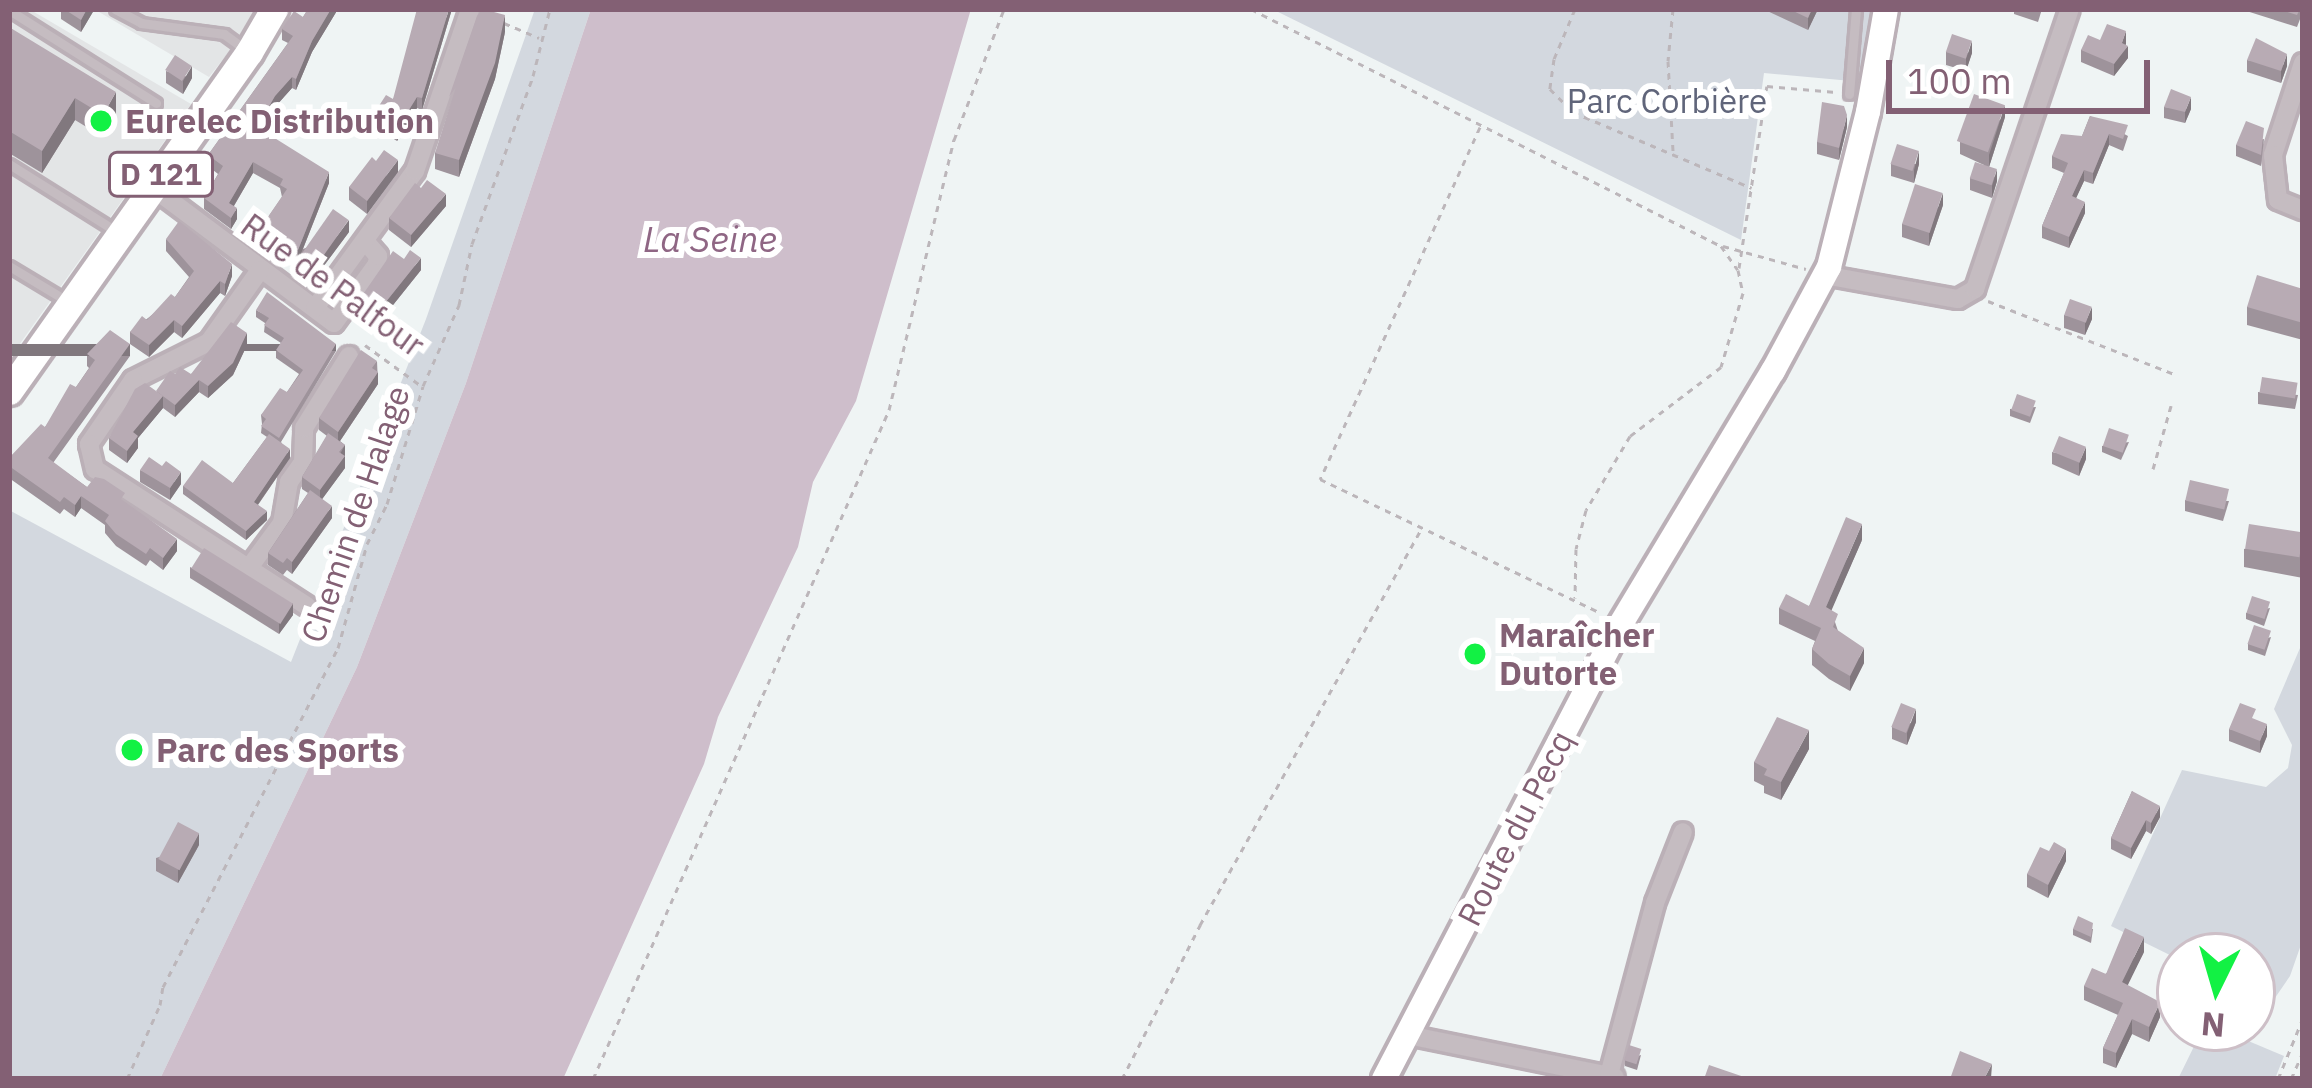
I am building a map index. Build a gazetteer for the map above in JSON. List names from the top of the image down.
{
  "streets": {
    "main road": ["D 121", "Route du Pecq"],
    "street": ["Rue de Palfour"],
    "path": ["Chemin de Halage"]
  },
  "crossings": [
    ["D 121", "Rue de Palfour"],
    ["Rue de Palfour", "Chemin de Halage"]
  ],
  "water": ["La Seine"],
  "parks": ["Parc Corbière"],
  "places": ["Eurelec Distribution", "Maraîcher Dutorte", "Parc des Sports"],
  "scale_bar": "100 m",
  "north": "bottom"
}
